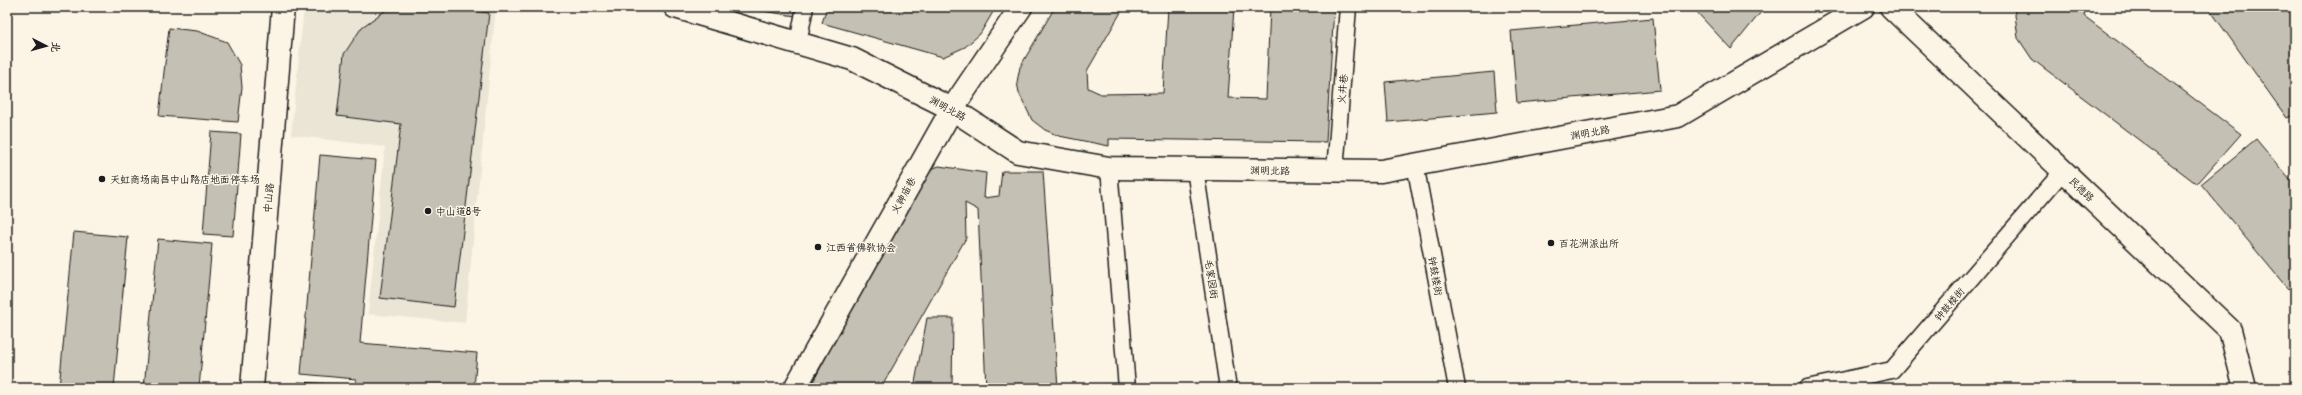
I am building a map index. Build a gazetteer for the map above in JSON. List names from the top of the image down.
{
  "streets": {
    "street": [
      "渊明北路",
      "民德路",
      "火神庙巷",
      "中山路"
    ],
    "lane": ["火井巷", "钟鼓楼街", "毛家园街"]
  },
  "crossings": [
    ["火井巷", "渊明北路"],
    ["渊明北路", "火神庙巷"],
    ["渊明北路", "钟鼓楼街"],
    ["渊明北路", "毛家园街"],
    ["民德路", "钟鼓楼街"]
  ],
  "places": [
    "天虹商场南昌中山路店地面停车场",
    "中山道8号",
    "百花洲派出所",
    "江西省佛教协会"
  ],
  "north": "right"
}
